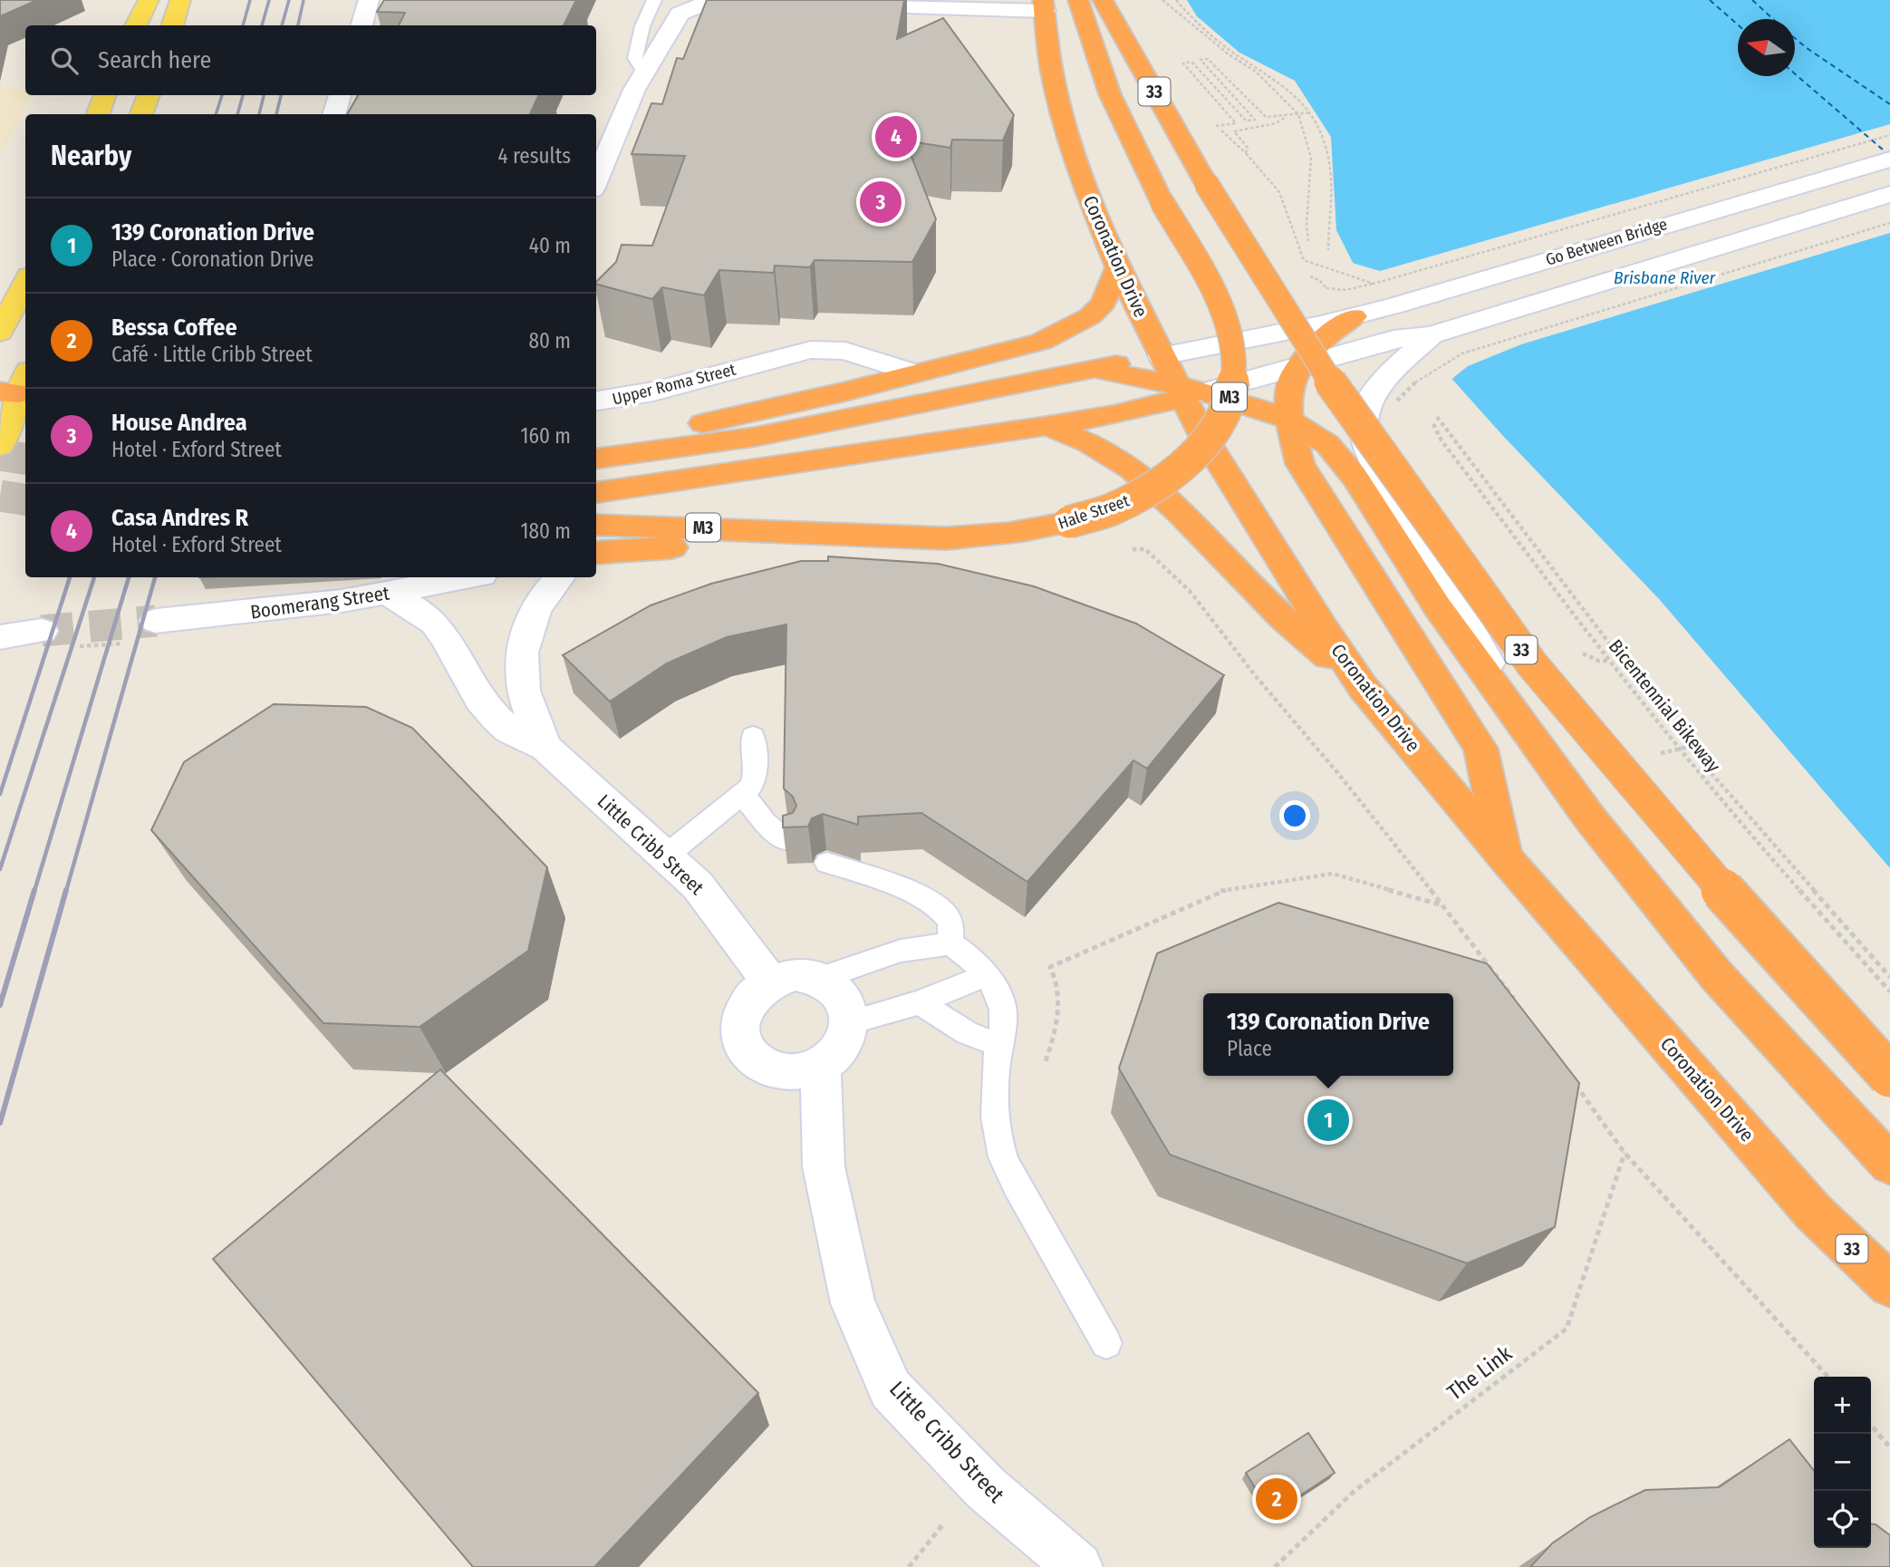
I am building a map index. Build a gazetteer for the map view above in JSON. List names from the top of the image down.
{
  "streets": {
    "highway": [
      "33",
      "Coronation Drive",
      "M3",
      "Hale Street"
    ],
    "street": [
      "Go Between Bridge",
      "Upper Roma Street",
      "Boomerang Street",
      "Little Cribb Street"
    ],
    "path": ["Bicentennial Bikeway", "The Link"]
  },
  "crossings": [
    ["Go Between Bridge", "Coronation Drive"],
    ["Boomerang Street", "Little Cribb Street"]
  ],
  "water": ["Brisbane River"],
  "north": "left",
  "page": {
    "search": "Search here",
    "pins": [
      "4",
      "3",
      "1",
      "2"
    ],
    "heading": ["Nearby", "4 results"],
    "list": [
      {
        "mark": "1",
        "name": "139 Coronation Drive",
        "note": "Place · Coronation Drive",
        "value": "40 m"
      },
      {
        "mark": "2",
        "name": "Bessa Coffee",
        "note": "Café · Little Cribb Street",
        "value": "80 m"
      },
      {
        "mark": "3",
        "name": "House Andrea",
        "note": "Hotel · Exford Street",
        "value": "160 m"
      },
      {
        "mark": "4",
        "name": "Casa Andres R",
        "note": "Hotel · Exford Street",
        "value": "180 m"
      }
    ],
    "popup": ["139 Coronation Drive", "Place"],
    "map_buttons": ["+", "−"]
  }
}
